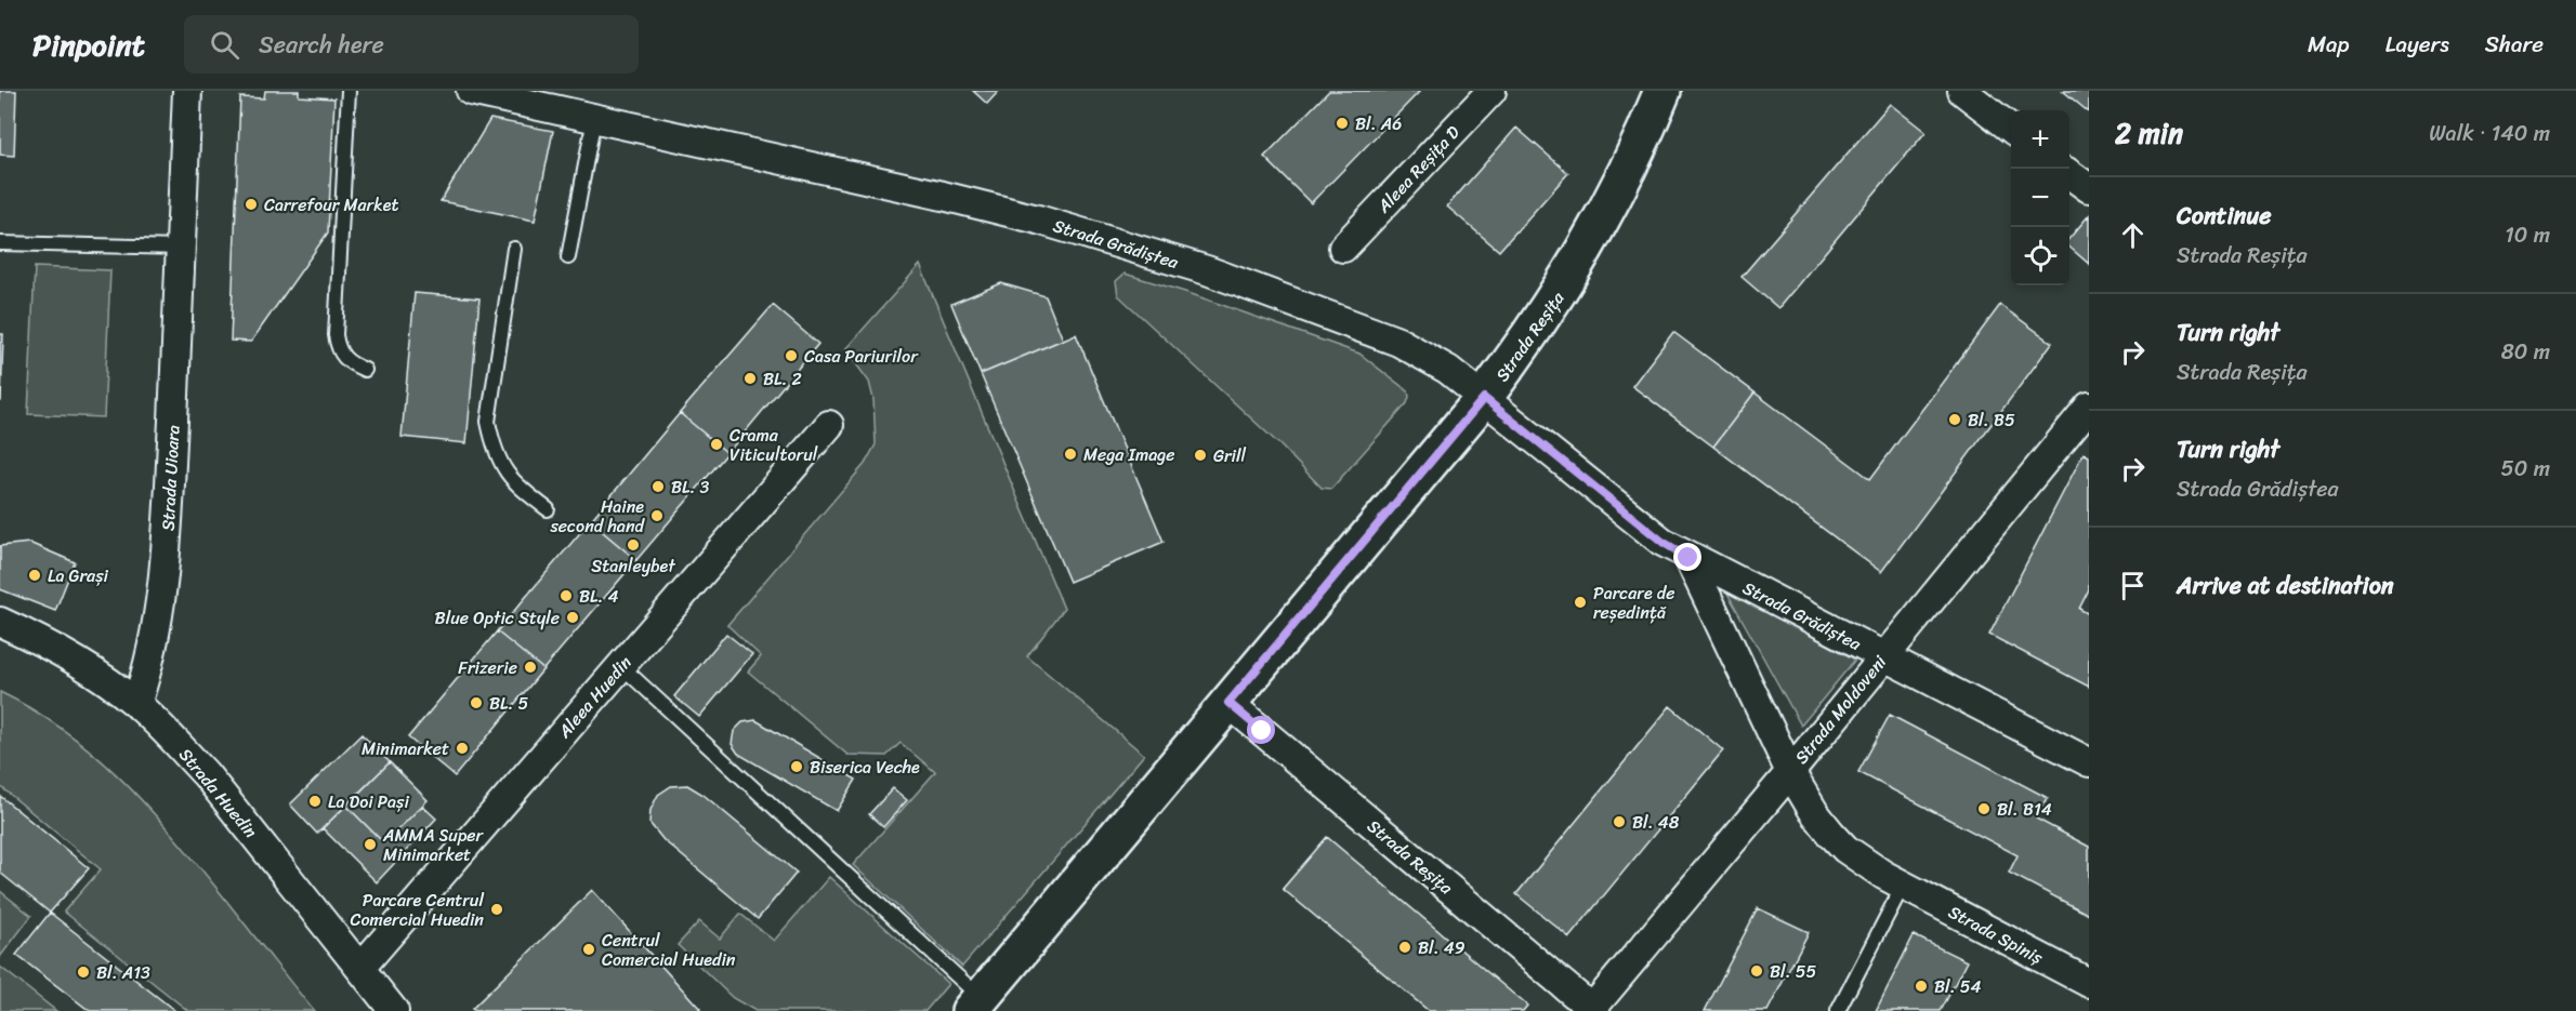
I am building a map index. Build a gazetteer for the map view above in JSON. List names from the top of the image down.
{
  "streets": {
    "street": [
      "Aleea Reșița D",
      "Strada Grădiștea",
      "Strada Reșița",
      "Strada Uioara",
      "Aleea Huedin",
      "Strada Moldoveni",
      "Strada Huedin",
      "Strada Spiniș"
    ]
  },
  "crossings": [
    ["Strada Grădiștea", "Strada Reșița"],
    ["Strada Grădiștea", "Strada Moldoveni"],
    ["Strada Reșița", "Strada Moldoveni"],
    ["Strada Uioara", "Strada Huedin"],
    ["Aleea Huedin", "Strada Huedin"],
    ["Strada Moldoveni", "Strada Spiniș"]
  ],
  "places": [
    "Bl. A6",
    "Carrefour Market",
    "Casa Pariurilor",
    "BL. 2",
    "Bl. B5",
    "Crama Viticultorul",
    "Mega Image",
    "Grill",
    "BL. 3",
    "Haine second hand",
    "Stanleybet",
    "La Grași",
    "BL. 4",
    "Parcare de reședință",
    "Blue Optic Style",
    "Frizerie",
    "BL. 5",
    "Minimarket",
    "Biserica Veche",
    "La Doi Pași",
    "Bl. B14",
    "Bl. 48",
    "AMMA Super Minimarket",
    "Parcare Centrul Comercial Huedin",
    "Bl. 49",
    "Centrul Comercial Huedin",
    "Bl. 55",
    "Bl. A13",
    "Bl. 54"
  ],
  "page": {
    "header": "Pinpoint",
    "search": "Search here",
    "nav": ["Map", "Layers", "Share"],
    "heading": ["2 min", "Walk · 140 m"],
    "map_buttons": ["+", "−"],
    "list": [
      ["Continue", "Strada Reșița", "10 m"],
      ["Turn right", "Strada Reșița", "80 m"],
      ["Turn right", "Strada Grădiștea", "50 m"],
      "Arrive at destination"
    ]
  }
}
